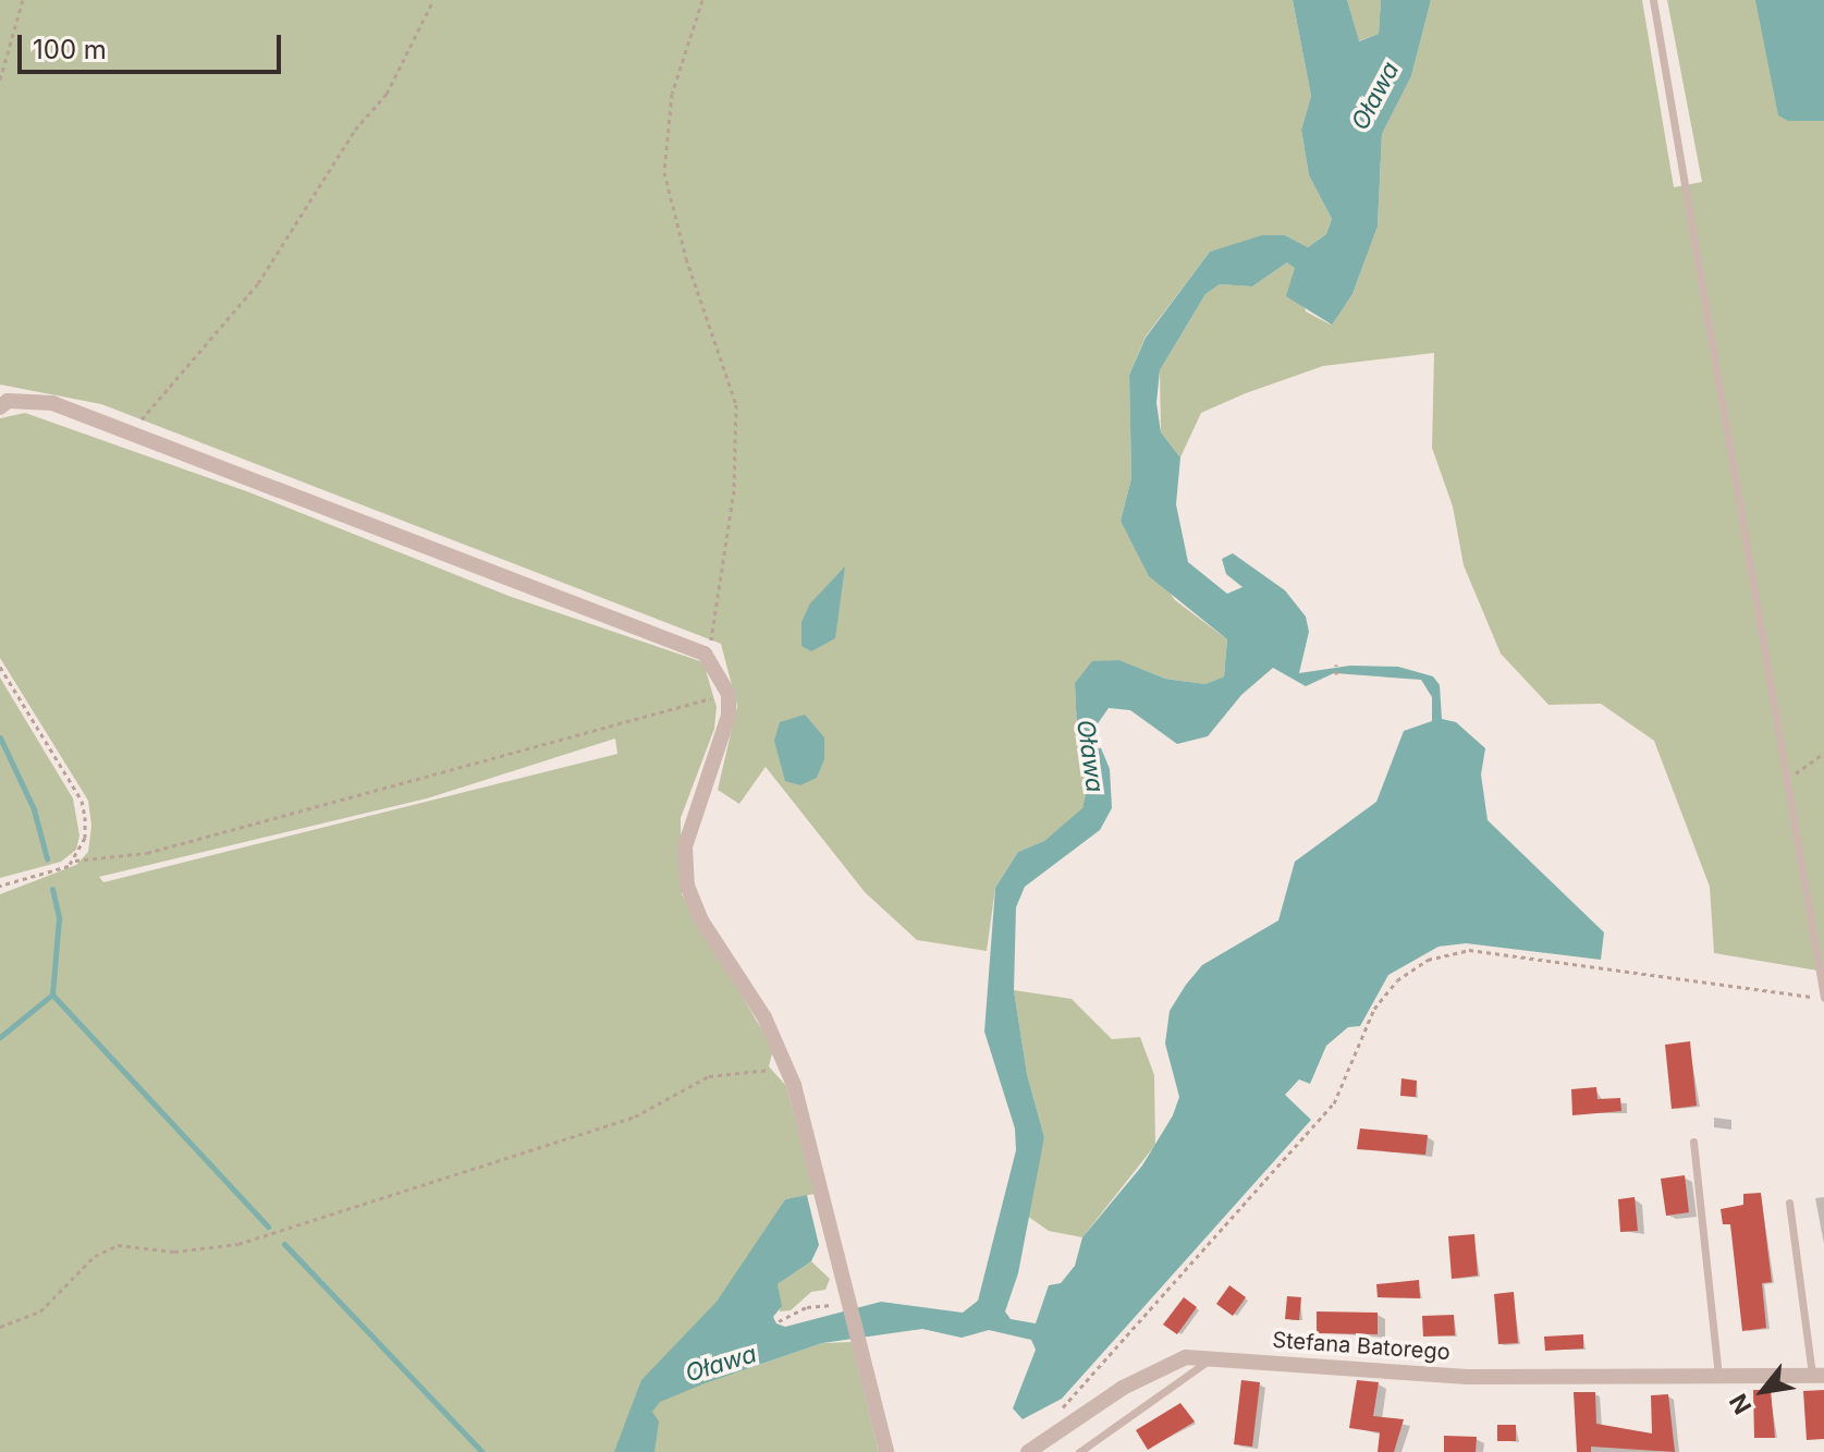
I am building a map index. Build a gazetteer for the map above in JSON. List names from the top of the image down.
{
  "streets": {
    "street": ["Stefana Batorego"]
  },
  "water": ["Oława"],
  "scale_bar": "100 m",
  "north": "bottom left"
}
